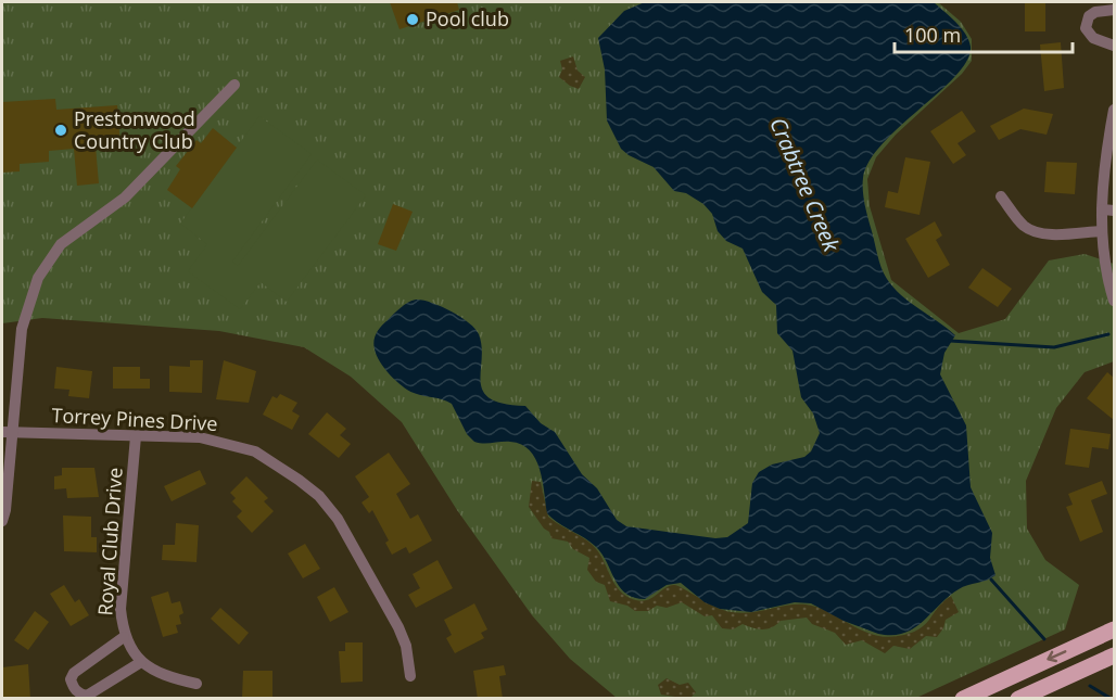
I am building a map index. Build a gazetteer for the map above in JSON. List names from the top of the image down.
{
  "streets": {
    "street": ["Torrey Pines Drive", "Royal Club Drive"]
  },
  "crossings": [
    ["Torrey Pines Drive", "Royal Club Drive"]
  ],
  "water": ["Crabtree Creek"],
  "places": ["Pool club", "Prestonwood Country Club"],
  "scale_bar": "100 m"
}
